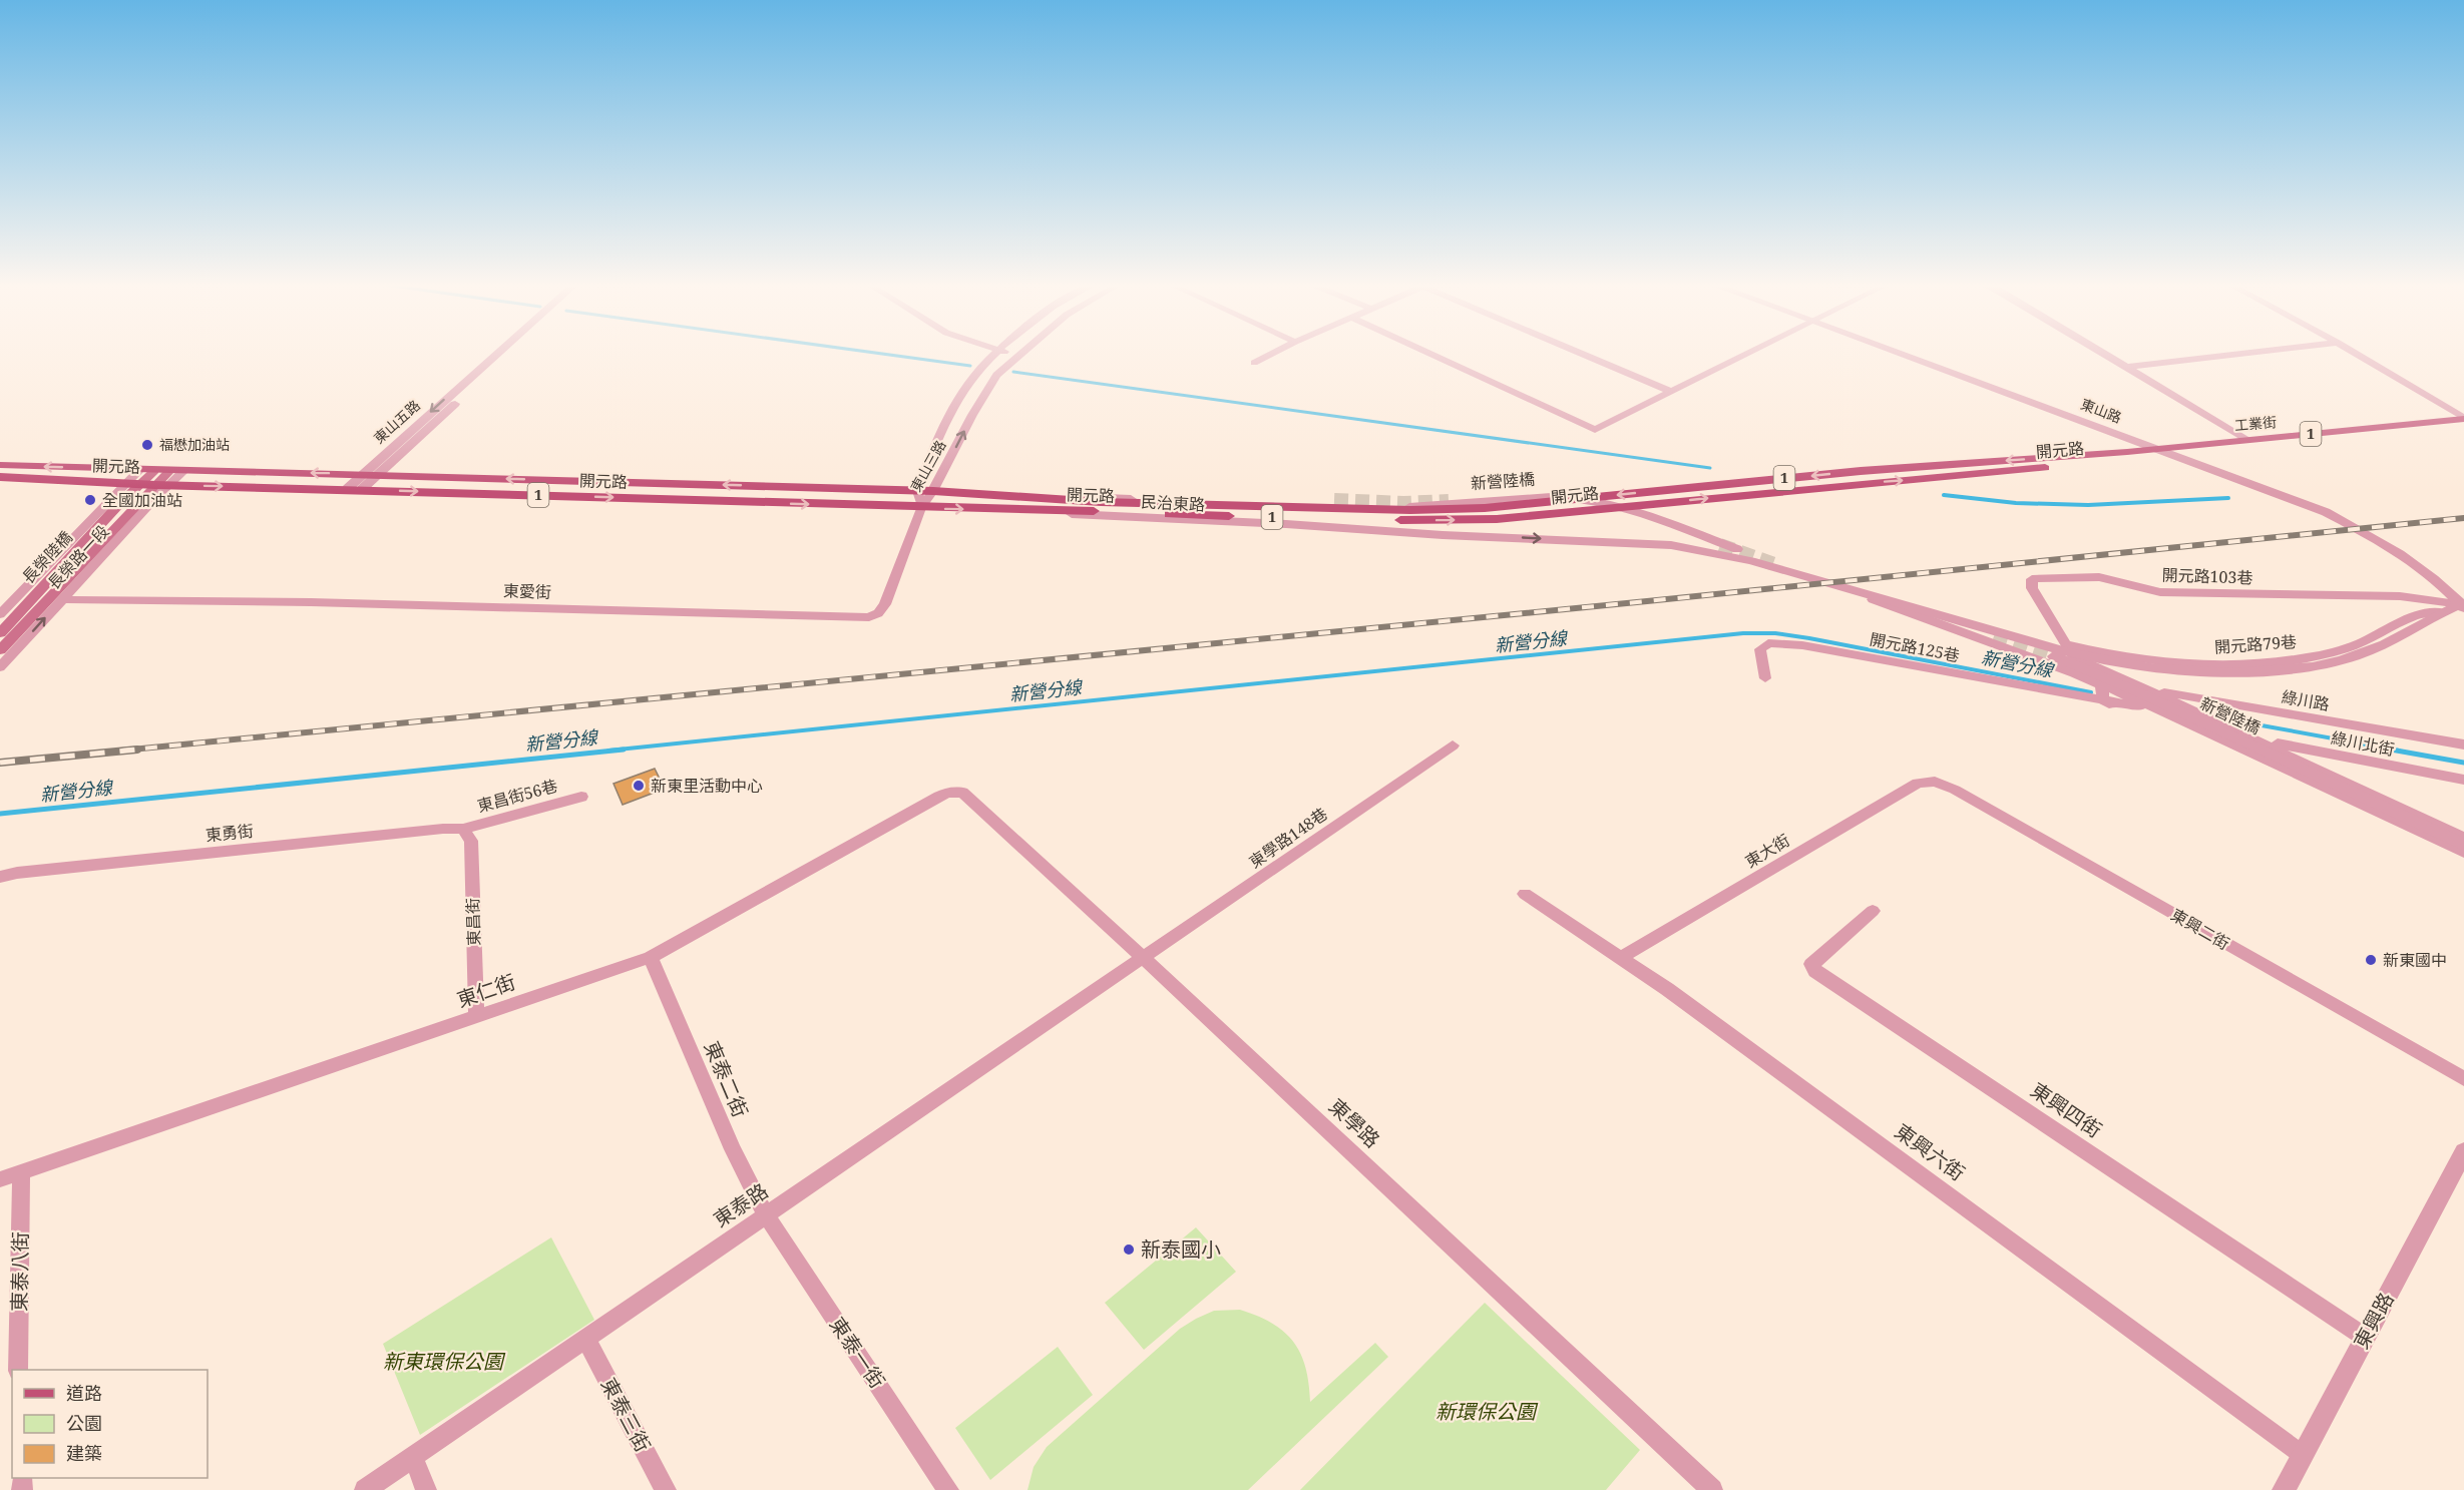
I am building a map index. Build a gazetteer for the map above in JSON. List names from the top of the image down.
{
  "streets": {
    "main road": [
      "工業街",
      "1",
      "開元路",
      "長榮陸橋"
    ],
    "street": [
      "東山路",
      "東山五路",
      "東山三路",
      "新營陸橋",
      "民治東路",
      "長榮路一段",
      "開元路103巷",
      "東愛街",
      "開元路79巷",
      "開元路125巷",
      "綠川路",
      "綠川北街",
      "東昌街56巷",
      "東勇街",
      "東學路148巷",
      "東大街",
      "東昌街",
      "東興二街",
      "東仁街",
      "東泰二街",
      "東興四街",
      "東學路",
      "東興六街",
      "東泰路",
      "東泰八街",
      "東興路",
      "東泰一街",
      "東泰三街"
    ]
  },
  "crossings": [
    ["東山路", "工業街"],
    ["東山路", "開元路"],
    ["東山路", "開元路103巷"],
    ["東山五路", "開元路"],
    ["工業街", "開元路"],
    ["開元路", "東山三路"],
    ["開元路", "新營陸橋"],
    ["開元路", "民治東路"],
    ["開元路", "長榮陸橋"],
    ["開元路", "長榮路一段"],
    ["開元路", "東愛街"],
    ["東山三路", "東愛街"],
    ["新營陸橋", "民治東路"],
    ["新營陸橋", "開元路79巷"],
    ["長榮路一段", "東愛街"],
    ["開元路103巷", "開元路79巷"],
    ["東昌街56巷", "東勇街"],
    ["東昌街56巷", "東昌街"],
    ["東勇街", "東昌街"],
    ["東學路148巷", "東學路"],
    ["東學路148巷", "東泰路"],
    ["東大街", "東興二街"],
    ["東大街", "東興六街"],
    ["東昌街", "東仁街"],
    ["東仁街", "東泰二街"],
    ["東仁街", "東學路"],
    ["東仁街", "東泰八街"],
    ["東泰二街", "東泰路"],
    ["東泰二街", "東泰一街"],
    ["東興四街", "東興路"],
    ["東學路", "東泰路"],
    ["東興六街", "東興路"],
    ["東泰路", "東泰一街"],
    ["東泰路", "東泰三街"]
  ],
  "water": ["新營分線"],
  "parks": ["新東環保公園", "新環保公園"],
  "places": [
    "福懋加油站",
    "全國加油站",
    "新東里活動中心",
    "新東國中",
    "新泰國小"
  ],
  "legend": ["道路", "公園", "建築"]
}
